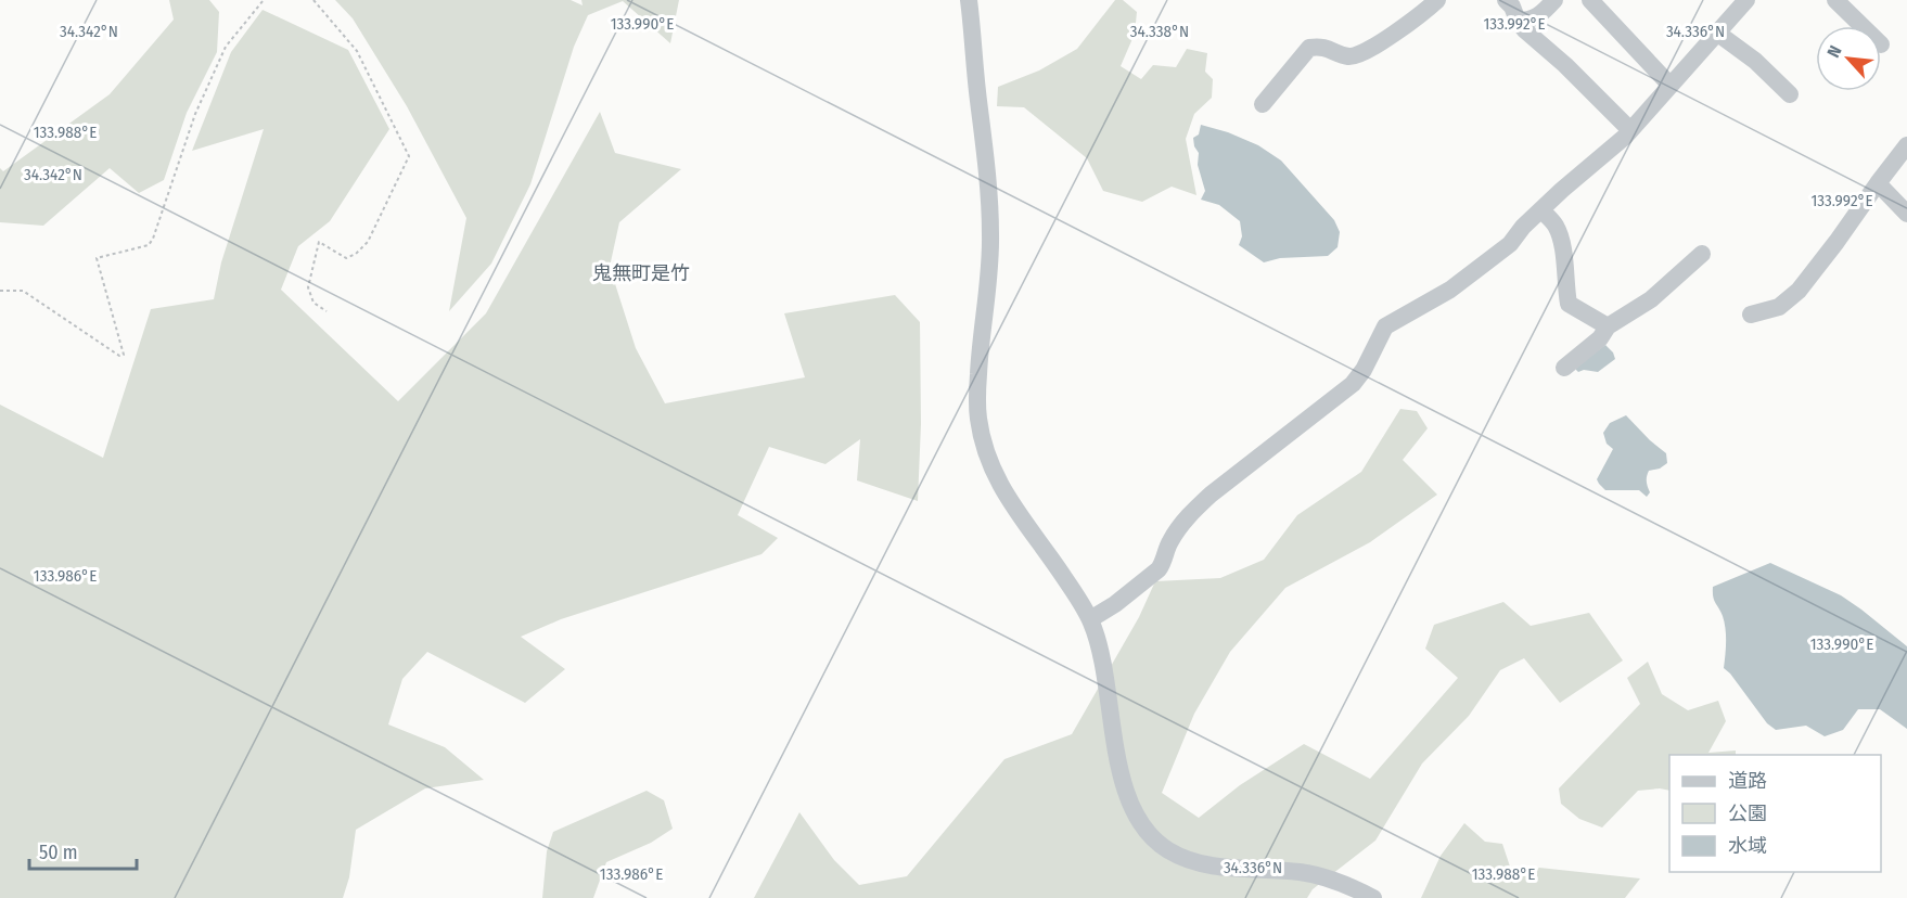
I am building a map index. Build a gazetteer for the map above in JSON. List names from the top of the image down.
{
  "districts": ["鬼無町是竹"],
  "legend": ["道路", "公園", "水域"],
  "scale_bar": "50 m",
  "north": "top left",
  "coordinates": [
    "133.990°E",
    "133.992°E",
    "34.342°N",
    "34.338°N",
    "34.336°N",
    "133.988°E",
    "133.986°E"
  ]
}
